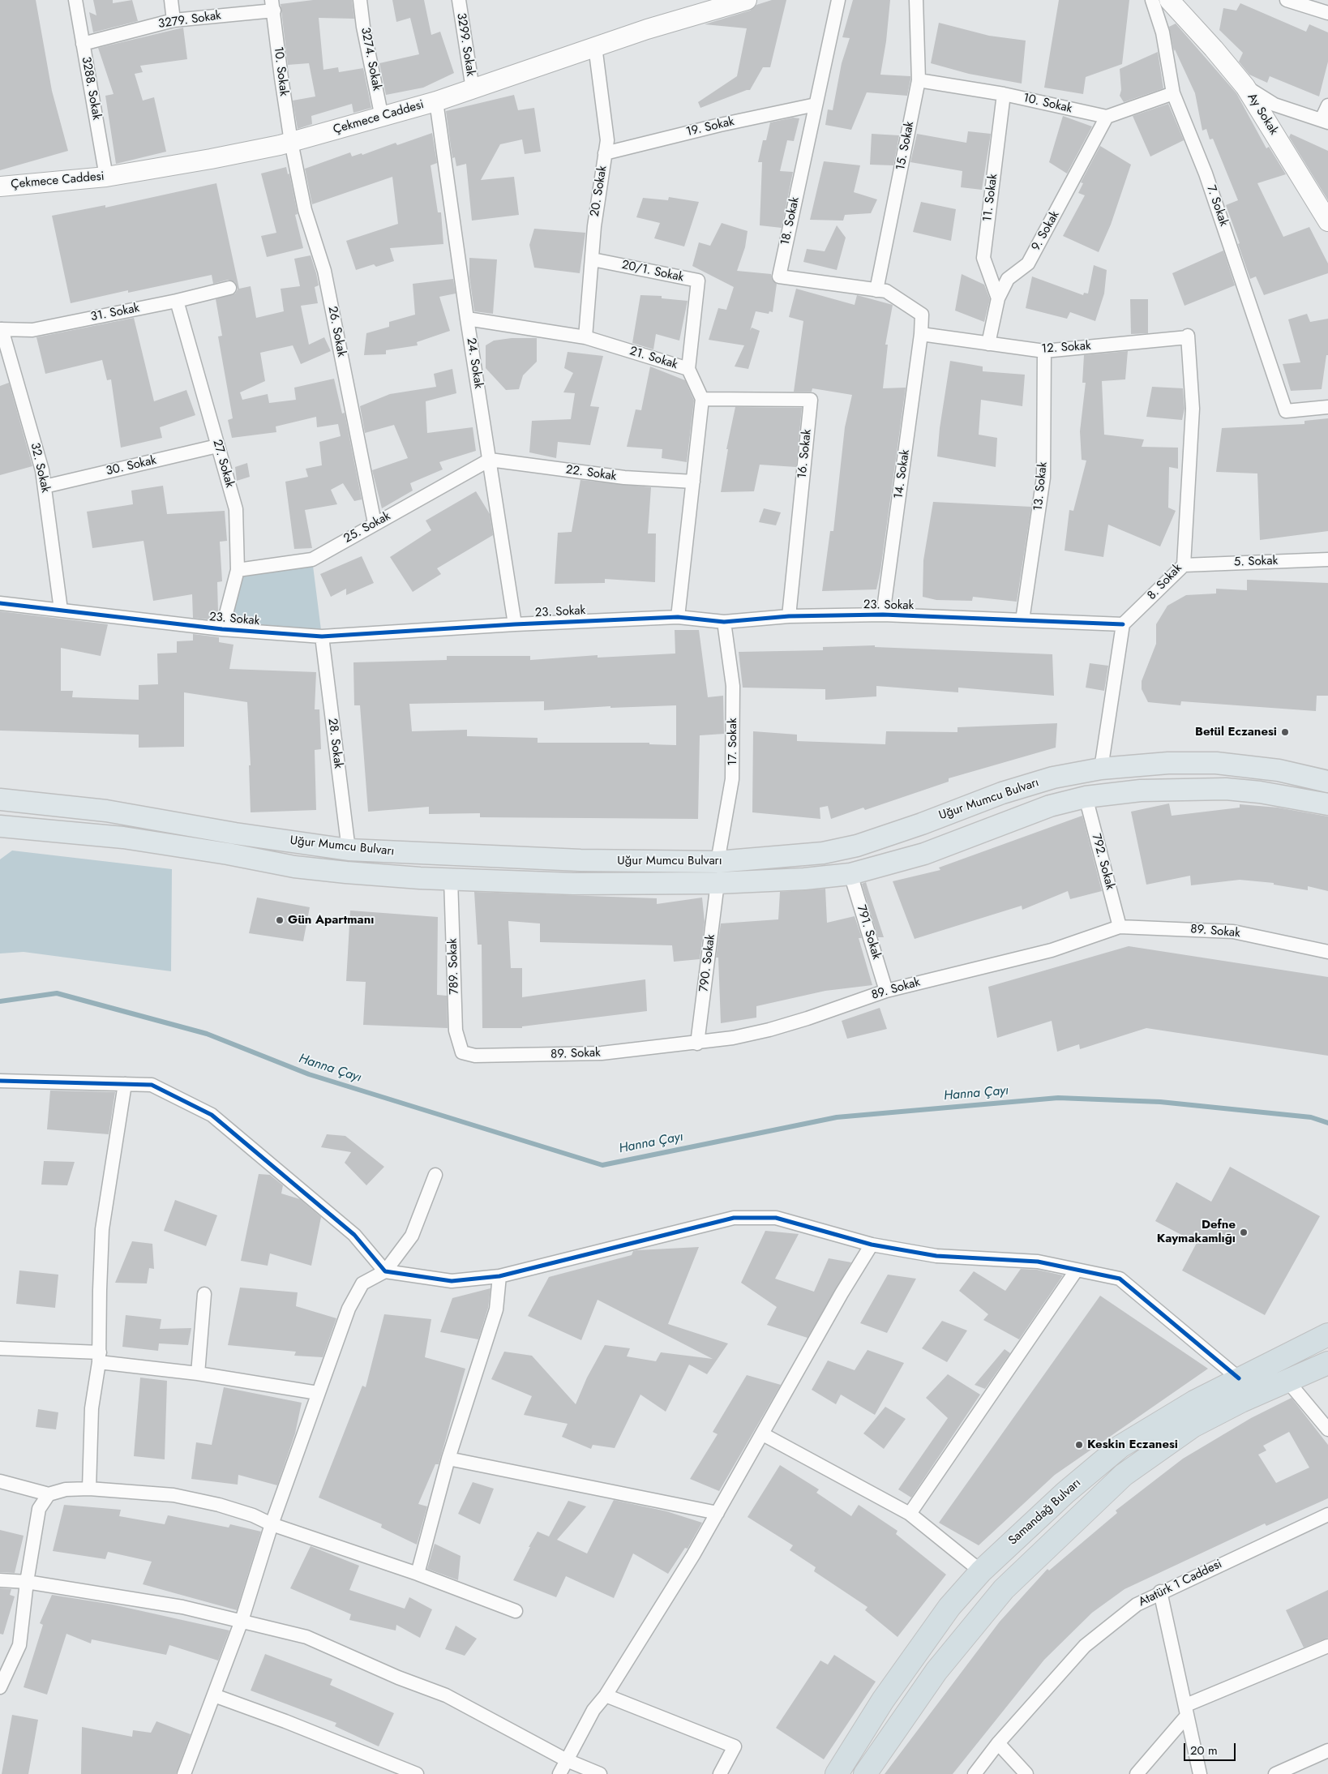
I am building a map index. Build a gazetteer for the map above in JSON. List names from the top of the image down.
{
  "streets": {
    "highway": ["Samandağ Bulvarı"],
    "main road": ["Ay Sokak", "Çekmece Caddesi", "Uğur Mumcu Bulvarı"],
    "street": [
      "3279. Sokak",
      "3299. Sokak",
      "3274. Sokak",
      "10. Sokak",
      "3288. Sokak",
      "19. Sokak",
      "15. Sokak",
      "20. Sokak",
      "11. Sokak",
      "7. Sokak",
      "18. Sokak",
      "9. Sokak",
      "20/1. Sokak",
      "31. Sokak",
      "26. Sokak",
      "12. Sokak",
      "21. Sokak",
      "24. Sokak",
      "16. Sokak",
      "27. Sokak",
      "30. Sokak",
      "32. Sokak",
      "22. Sokak",
      "14. Sokak",
      "13. Sokak",
      "25. Sokak",
      "5. Sokak",
      "8. Sokak",
      "23. Sokak",
      "17. Sokak",
      "28. Sokak",
      "792. Sokak",
      "89. Sokak",
      "791. Sokak",
      "790. Sokak",
      "789. Sokak",
      "Atatürk 1 Caddesi"
    ]
  },
  "crossings": [
    ["3279. Sokak", "10. Sokak"],
    ["3279. Sokak", "3288. Sokak"],
    ["3299. Sokak", "Çekmece Caddesi"],
    ["3274. Sokak", "Çekmece Caddesi"],
    ["10. Sokak", "Çekmece Caddesi"],
    ["10. Sokak", "15. Sokak"],
    ["10. Sokak", "11. Sokak"],
    ["10. Sokak", "9. Sokak"],
    ["10. Sokak", "26. Sokak"],
    ["3288. Sokak", "Çekmece Caddesi"],
    ["Çekmece Caddesi", "20. Sokak"],
    ["Çekmece Caddesi", "26. Sokak"],
    ["Çekmece Caddesi", "24. Sokak"],
    ["19. Sokak", "20. Sokak"],
    ["19. Sokak", "18. Sokak"],
    ["15. Sokak", "18. Sokak"],
    ["20. Sokak", "20/1. Sokak"],
    ["20. Sokak", "21. Sokak"],
    ["11. Sokak", "9. Sokak"],
    ["18. Sokak", "12. Sokak"],
    ["18. Sokak", "14. Sokak"],
    ["9. Sokak", "12. Sokak"],
    ["20/1. Sokak", "21. Sokak"],
    ["31. Sokak", "27. Sokak"],
    ["31. Sokak", "32. Sokak"],
    ["26. Sokak", "25. Sokak"],
    ["12. Sokak", "14. Sokak"],
    ["12. Sokak", "13. Sokak"],
    ["12. Sokak", "8. Sokak"],
    ["21. Sokak", "24. Sokak"],
    ["21. Sokak", "16. Sokak"],
    ["24. Sokak", "22. Sokak"],
    ["24. Sokak", "25. Sokak"],
    ["24. Sokak", "23. Sokak"],
    ["16. Sokak", "23. Sokak"],
    ["27. Sokak", "30. Sokak"],
    ["27. Sokak", "25. Sokak"],
    ["27. Sokak", "23. Sokak"],
    ["30. Sokak", "32. Sokak"],
    ["32. Sokak", "23. Sokak"],
    ["22. Sokak", "25. Sokak"],
    ["14. Sokak", "23. Sokak"],
    ["13. Sokak", "23. Sokak"],
    ["5. Sokak", "8. Sokak"],
    ["8. Sokak", "23. Sokak"],
    ["23. Sokak", "17. Sokak"],
    ["23. Sokak", "28. Sokak"],
    ["17. Sokak", "Uğur Mumcu Bulvarı"],
    ["28. Sokak", "Uğur Mumcu Bulvarı"],
    ["Uğur Mumcu Bulvarı", "792. Sokak"],
    ["Uğur Mumcu Bulvarı", "791. Sokak"],
    ["Uğur Mumcu Bulvarı", "790. Sokak"],
    ["Uğur Mumcu Bulvarı", "789. Sokak"],
    ["792. Sokak", "89. Sokak"],
    ["89. Sokak", "791. Sokak"],
    ["89. Sokak", "790. Sokak"],
    ["89. Sokak", "789. Sokak"]
  ],
  "water": ["Hanna Çayı"],
  "places": [
    "Betül Eczanesi",
    "Gün Apartmanı",
    "Defne Kaymakamlığı",
    "Keskin Eczanesi"
  ],
  "scale_bar": "20 m"
}
